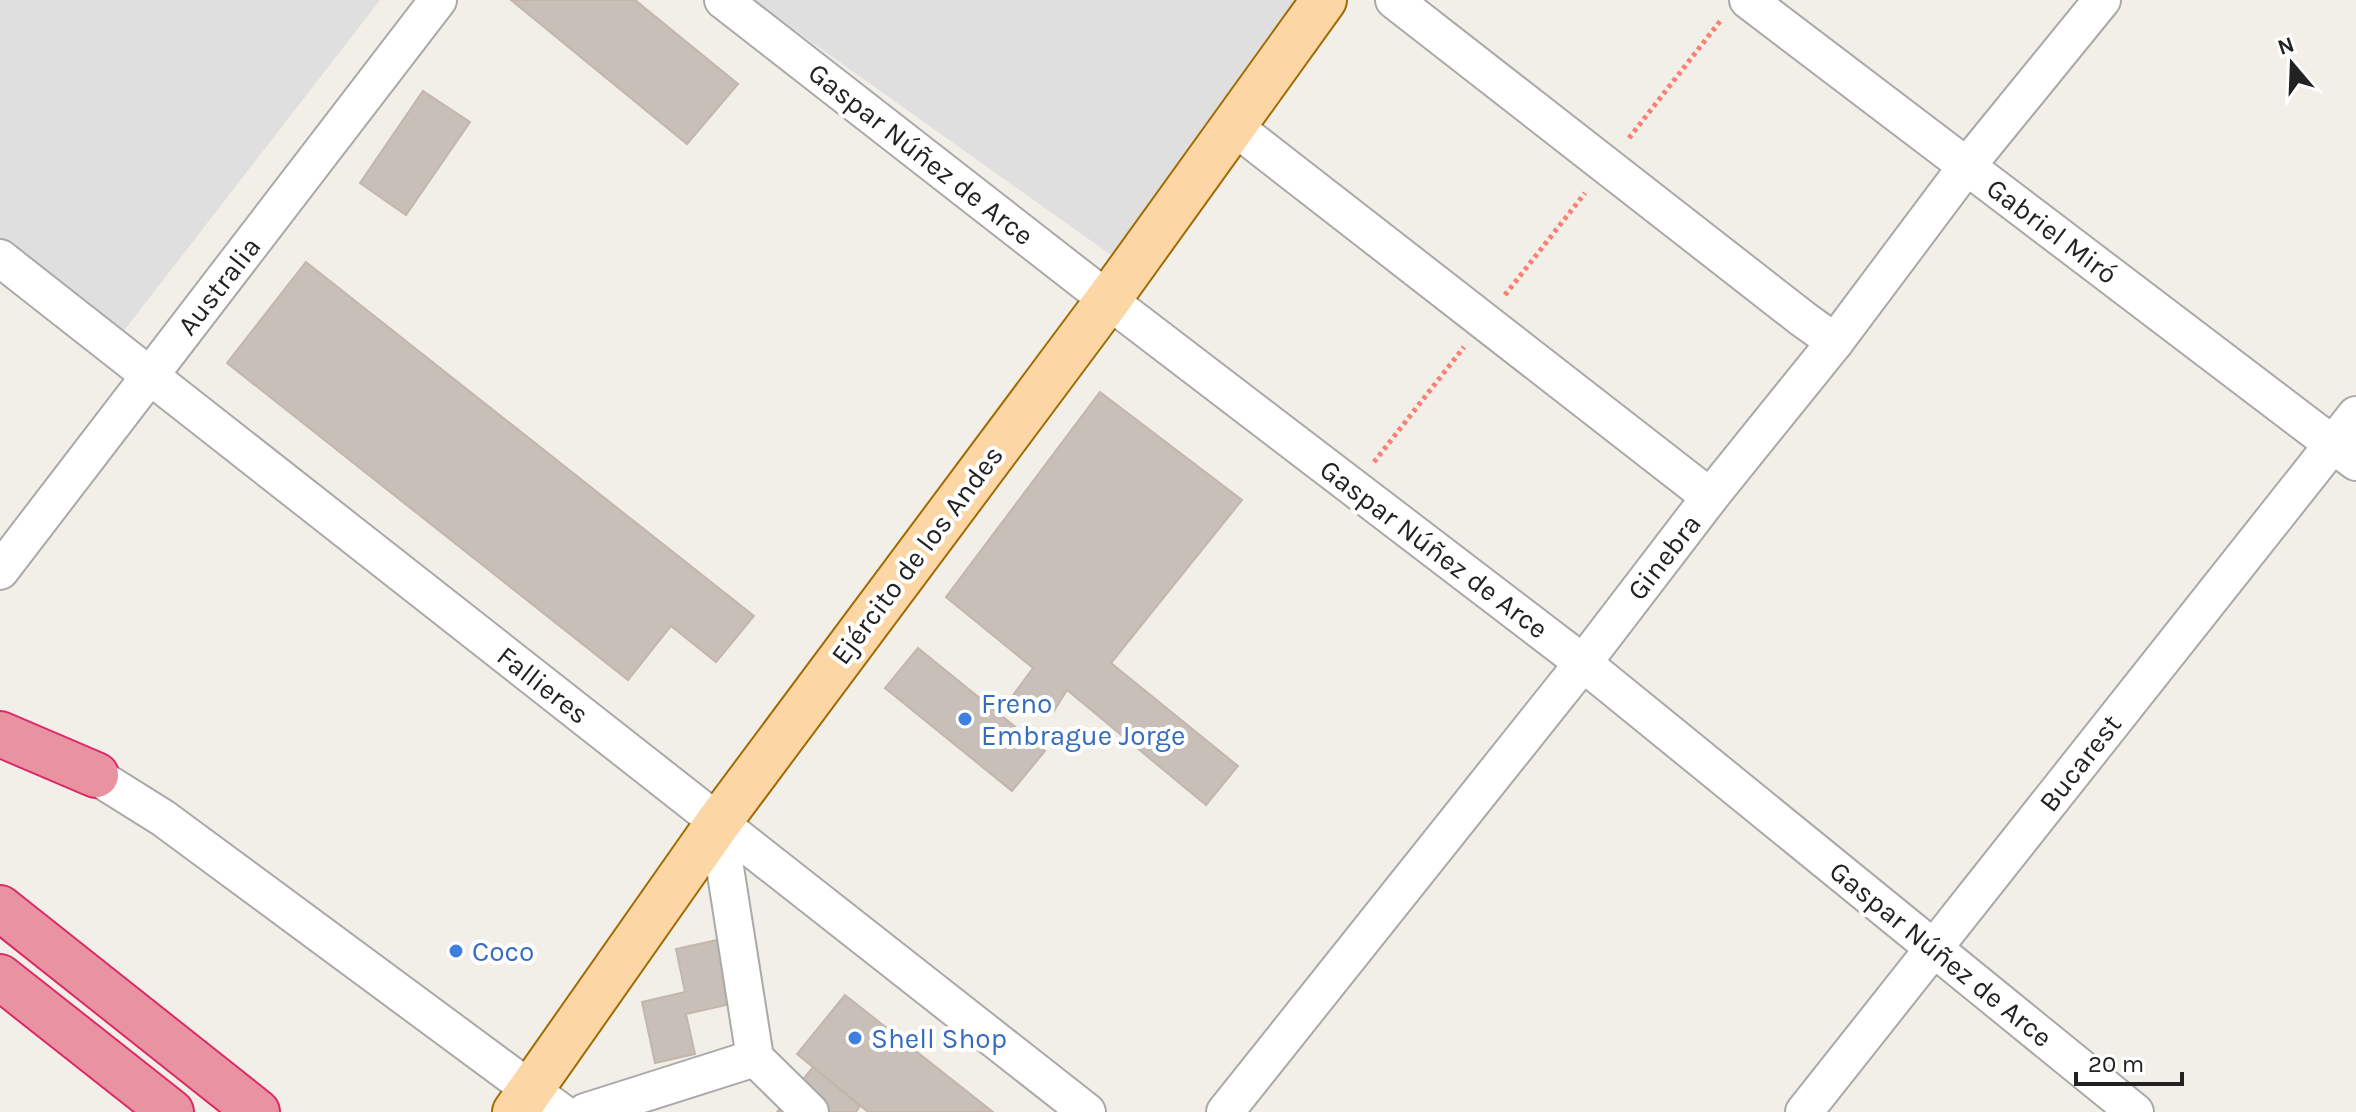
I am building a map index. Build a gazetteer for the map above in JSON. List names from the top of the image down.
{
  "streets": {
    "main road": ["Ejército de los Andes"],
    "street": [
      "Gaspar Núñez de Arce",
      "Gabriel Miró",
      "Australia",
      "Ginebra",
      "Fallieres",
      "Bucarest"
    ]
  },
  "crossings": [
    ["Gaspar Núñez de Arce", "Ejército de los Andes"],
    ["Gaspar Núñez de Arce", "Ginebra"],
    ["Gaspar Núñez de Arce", "Bucarest"],
    ["Gabriel Miró", "Ginebra"],
    ["Gabriel Miró", "Bucarest"],
    ["Australia", "Fallieres"],
    ["Ejército de los Andes", "Fallieres"]
  ],
  "places": ["Freno Embrague Jorge", "Coco", "Shell Shop"],
  "scale_bar": "20 m",
  "north": "top"
}
